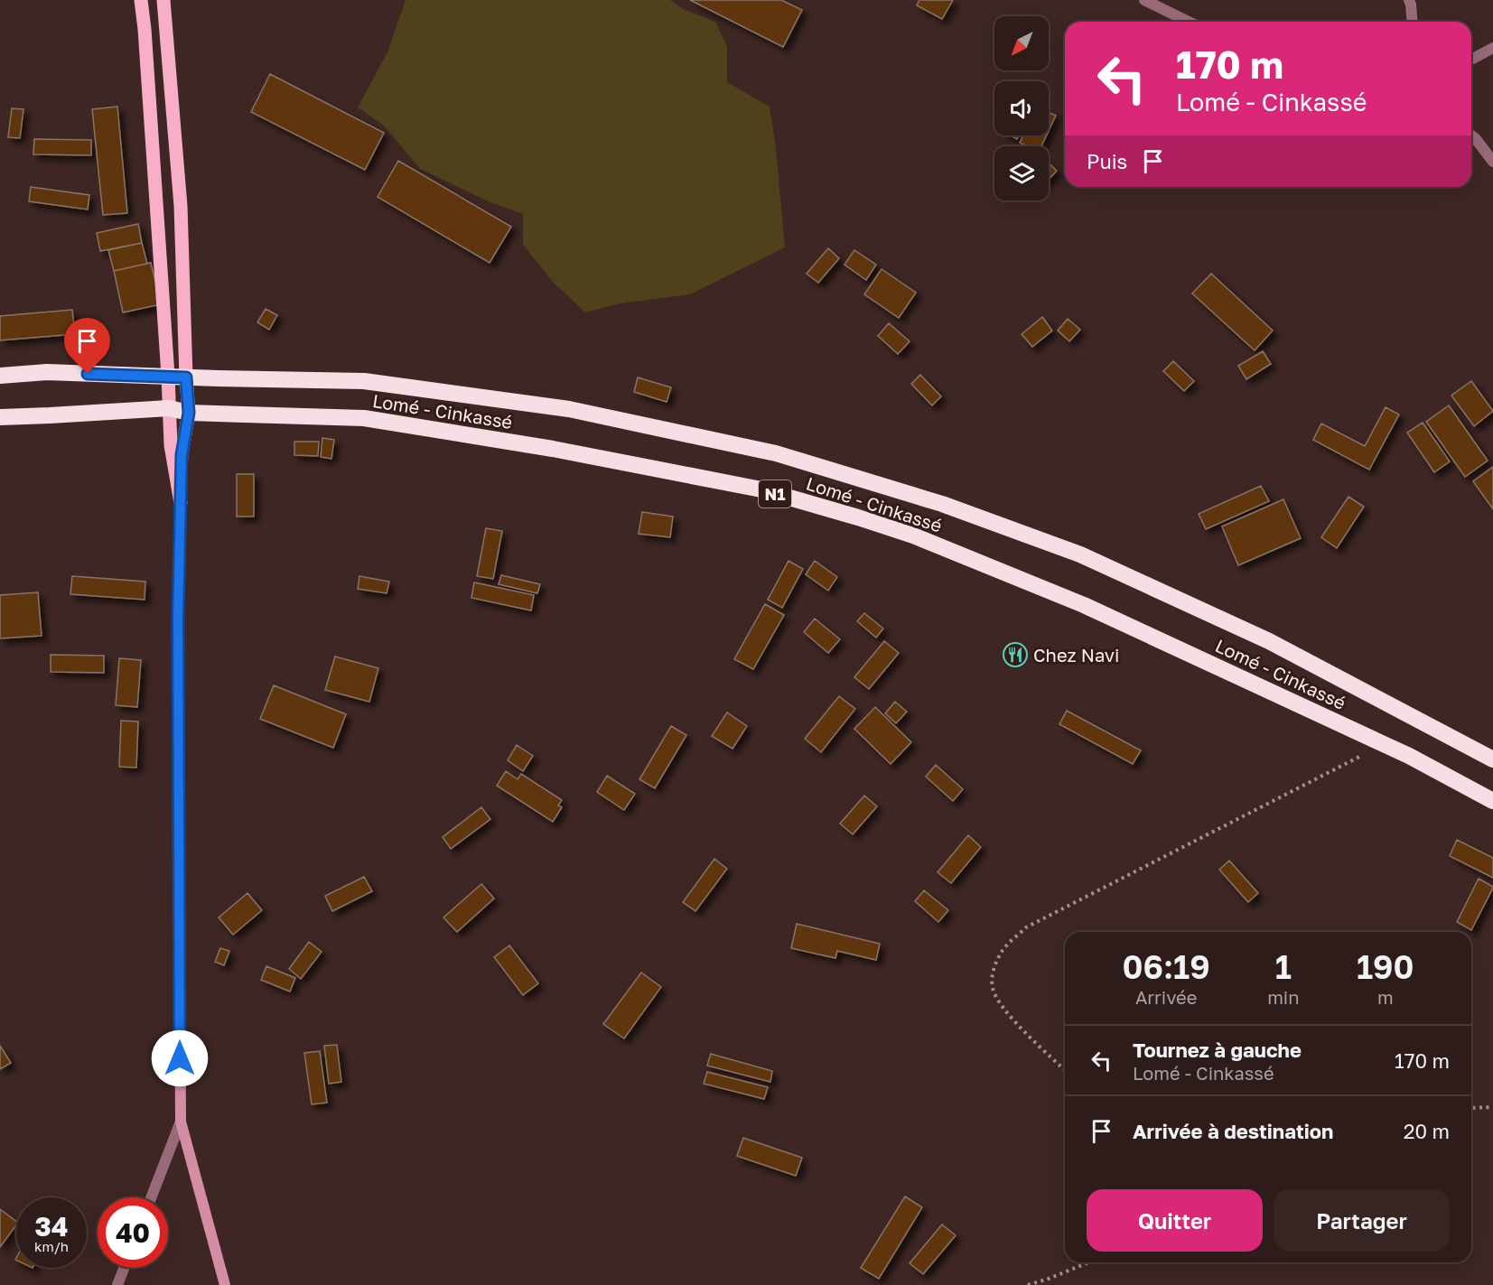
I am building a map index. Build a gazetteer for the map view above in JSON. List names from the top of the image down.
{
  "streets": {
    "highway": ["Lomé - Cinkassé", "N1"]
  },
  "places": {
    "restaurant": ["Chez Navi"]
  },
  "north": "bottom left",
  "page": {
    "turn": ["170 m", "Lomé - Cinkassé"],
    "then": "Puis",
    "eta": [
      "06:19",
      "Arrivée",
      "1",
      "min",
      "190",
      "m"
    ],
    "list": [
      {
        "name": "Tournez à gauche",
        "note": "Lomé - Cinkassé",
        "value": "170 m"
      },
      {
        "name": "Arrivée à destination",
        "value": "20 m"
      }
    ],
    "buttons": ["Quitter", "Partager"],
    "speed": "34 km/h",
    "limit": "40"
  }
}
